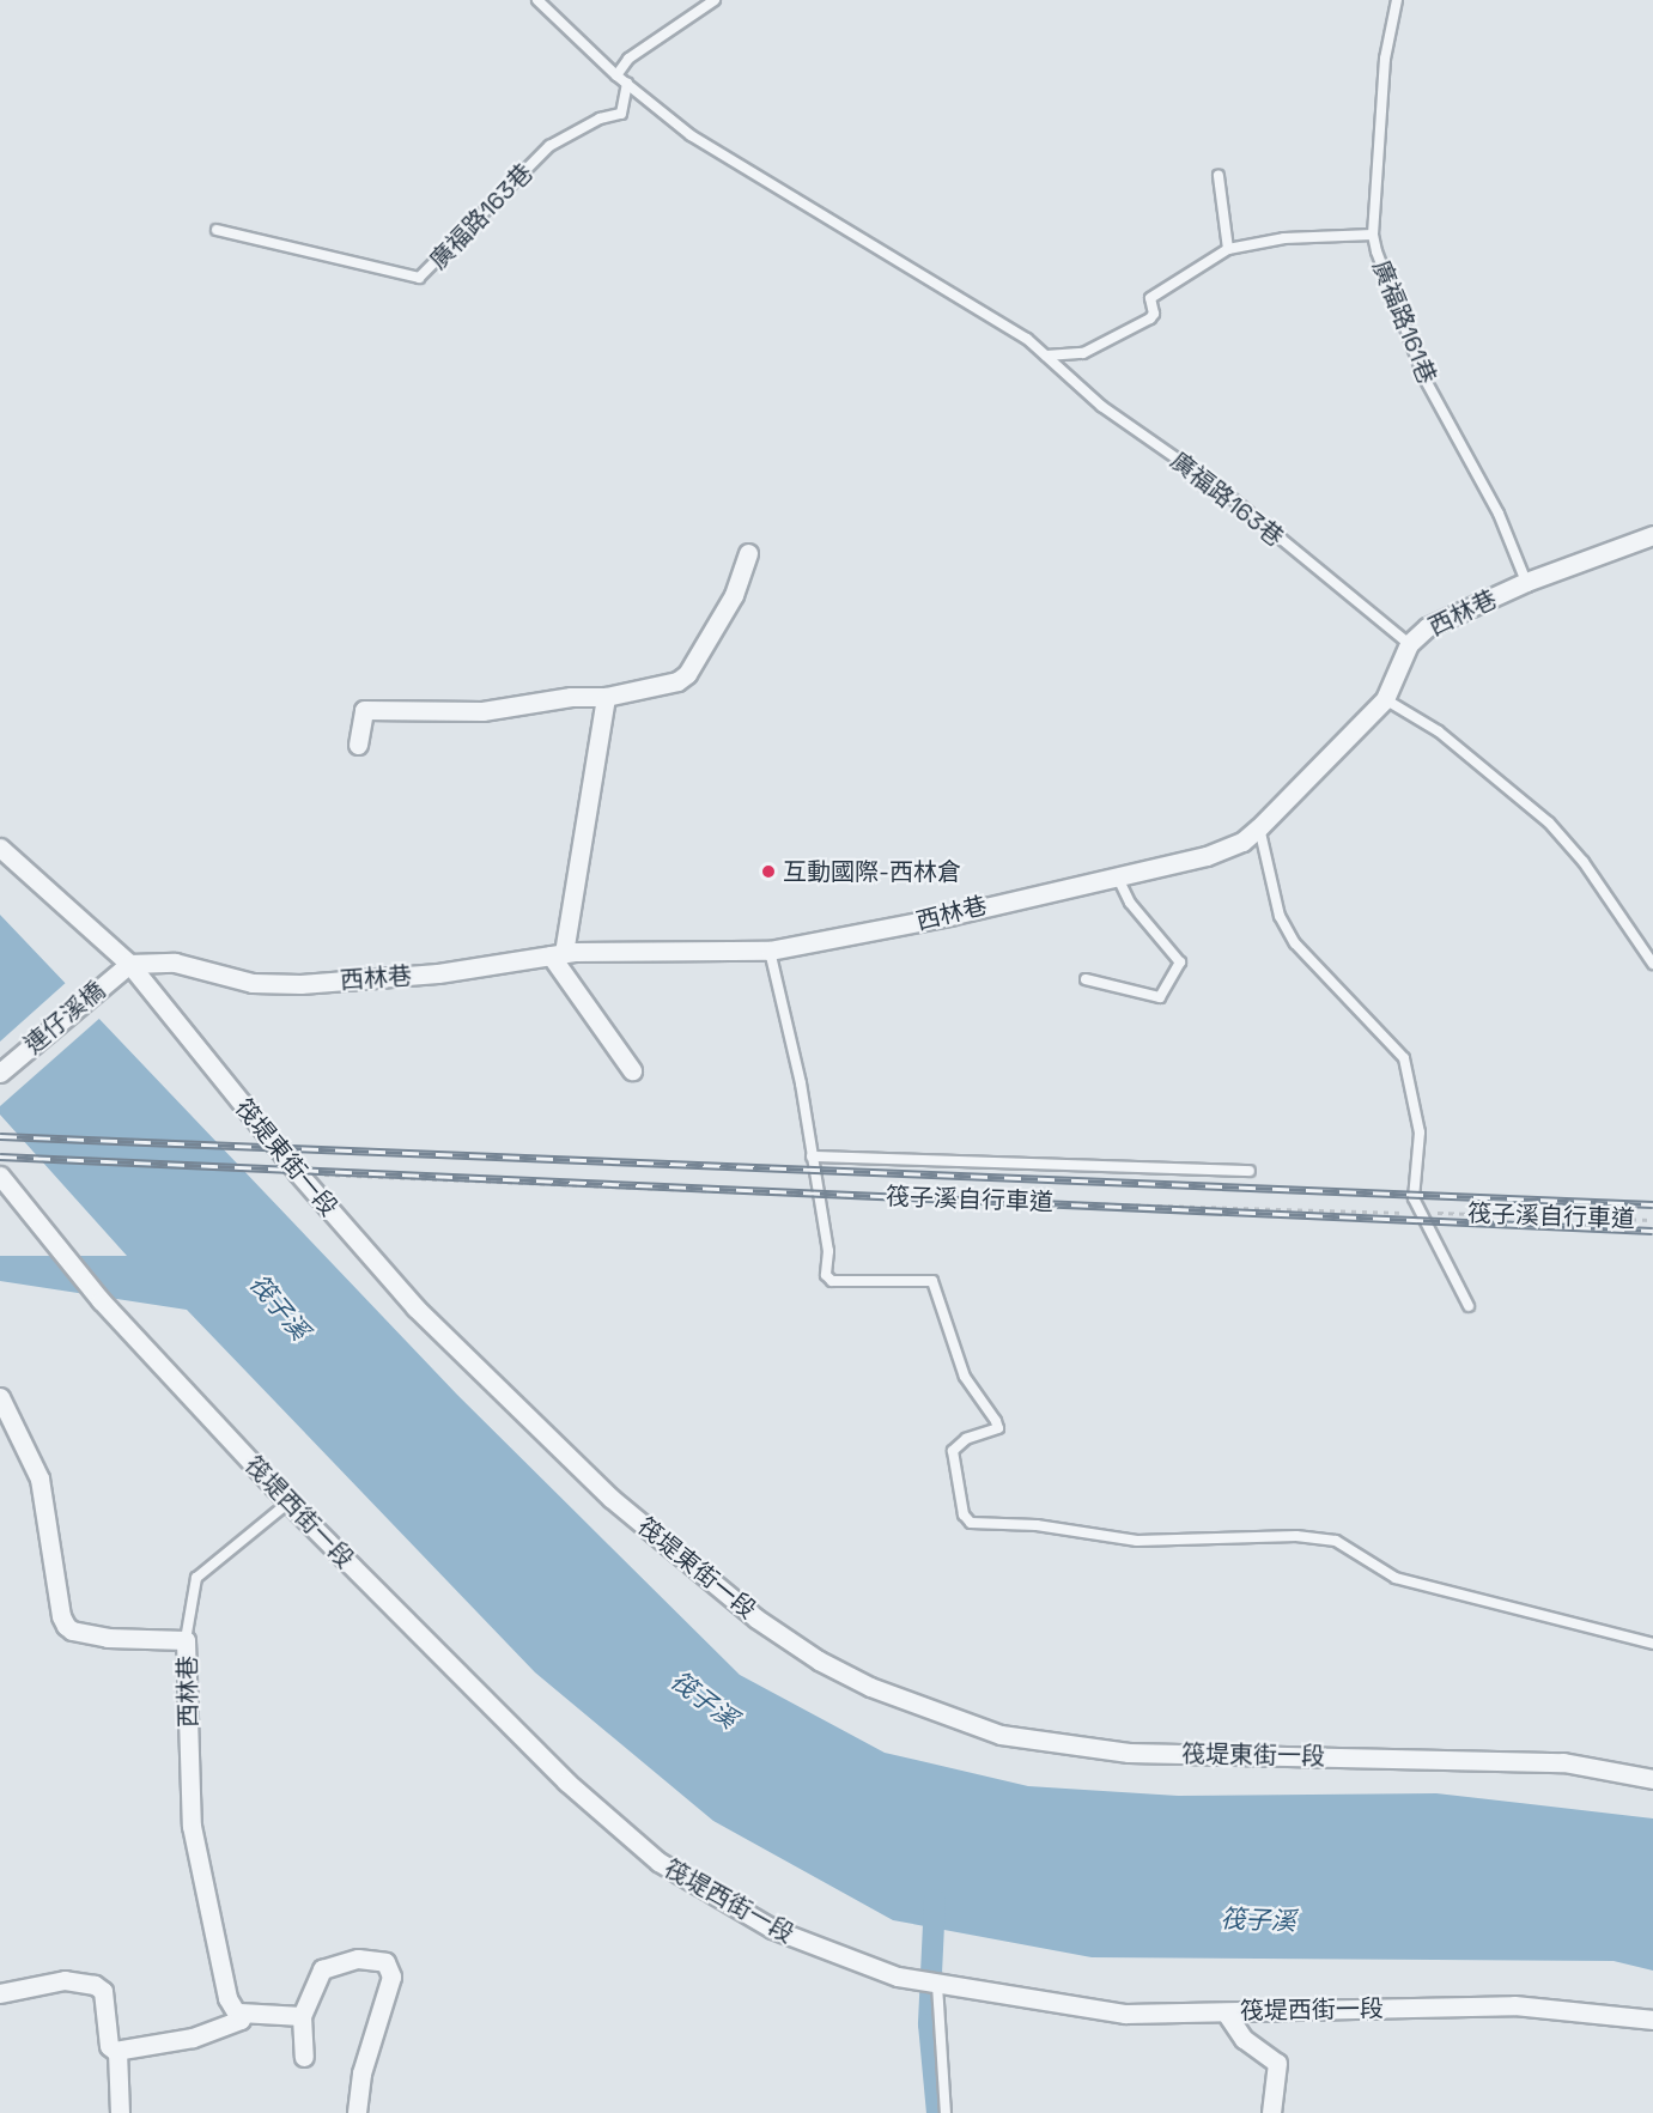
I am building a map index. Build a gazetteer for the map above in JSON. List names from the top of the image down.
{
  "streets": {
    "street": [
      "西林巷",
      "連仔溪橋",
      "筏堤東街一段",
      "筏堤西街一段"
    ],
    "lane": ["廣福路163巷", "廣福路161巷"],
    "path": ["筏子溪自行車道"]
  },
  "crossings": [
    ["廣福路163巷", "西林巷"],
    ["廣福路161巷", "西林巷"],
    ["西林巷", "連仔溪橋"],
    ["西林巷", "筏堤東街一段"],
    ["連仔溪橋", "筏堤東街一段"],
    ["筏堤東街一段", "筏子溪自行車道"]
  ],
  "water": ["筏子溪"],
  "places": ["互動國際-西林倉"]
}
